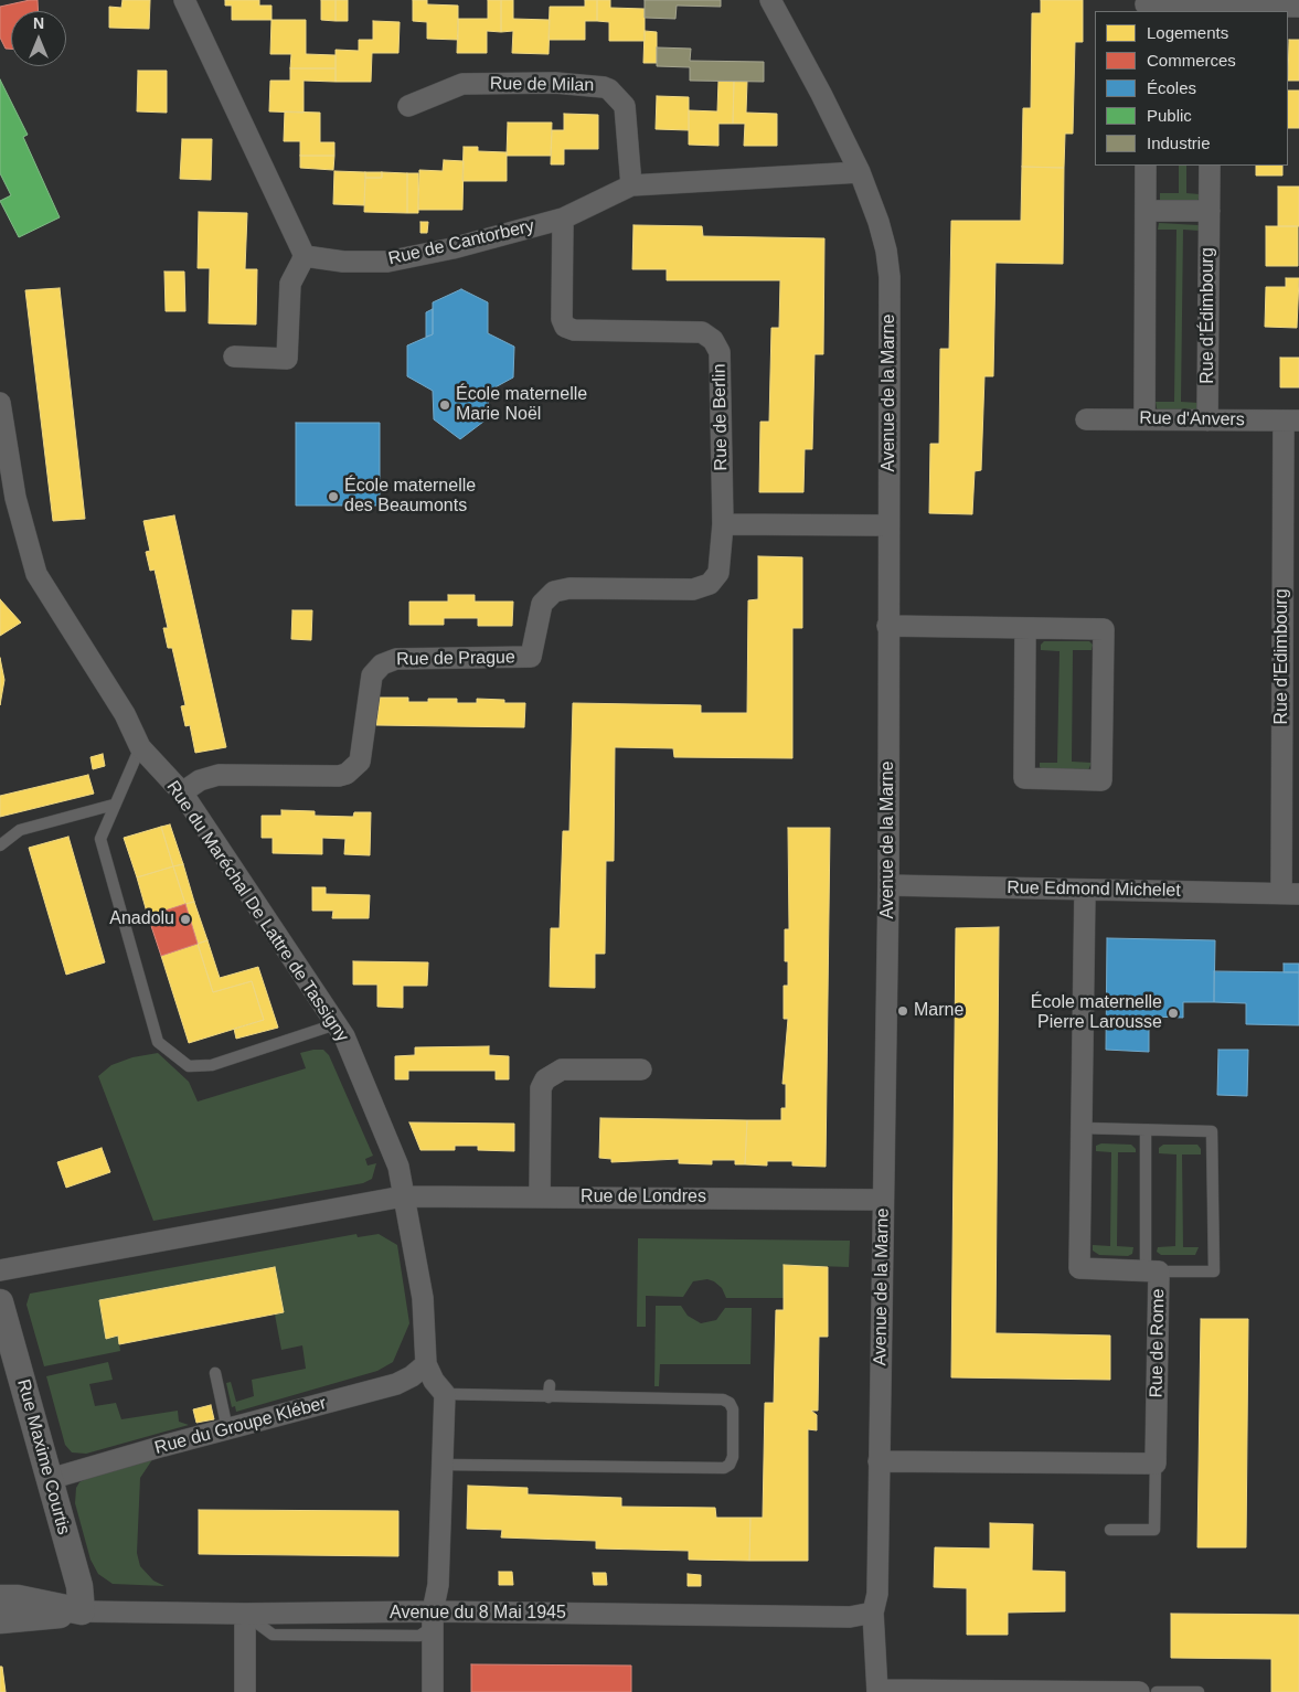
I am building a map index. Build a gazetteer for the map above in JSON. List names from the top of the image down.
{
  "streets": {
    "street": [
      "Rue de Milan",
      "Rue de Cantorbery",
      "Rue d’Édimbourg",
      "Avenue de la Marne",
      "Rue de Berlin",
      "Rue d'Anvers",
      "Rue d'Edimbourg",
      "Rue de Prague",
      "Rue Edmond Michelet",
      "Rue du Maréchal De Lattre de Tassigny",
      "Rue de Londres",
      "Rue de Rome",
      "Rue du Groupe Kléber",
      "Rue Maxime Courtis",
      "Avenue du 8 Mai 1945"
    ]
  },
  "crossings": [
    ["Rue de Milan", "Rue de Cantorbery"],
    ["Rue de Cantorbery", "Avenue de la Marne"],
    ["Rue de Cantorbery", "Rue de Berlin"],
    ["Rue d’Édimbourg", "Rue d'Anvers"],
    ["Avenue de la Marne", "Rue Edmond Michelet"],
    ["Avenue de la Marne", "Rue de Londres"],
    ["Avenue de la Marne", "Avenue du 8 Mai 1945"],
    ["Rue de Berlin", "Rue de Prague"],
    ["Rue d'Anvers", "Rue d'Edimbourg"],
    ["Rue d'Edimbourg", "Rue Edmond Michelet"],
    ["Rue de Prague", "Rue du Maréchal De Lattre de Tassigny"],
    ["Rue Edmond Michelet", "Rue de Rome"],
    ["Rue du Maréchal De Lattre de Tassigny", "Rue de Londres"],
    ["Rue du Maréchal De Lattre de Tassigny", "Rue du Groupe Kléber"],
    ["Rue du Groupe Kléber", "Rue Maxime Courtis"],
    ["Rue Maxime Courtis", "Avenue du 8 Mai 1945"]
  ],
  "places": [
    "École maternelle Marie Noël",
    "École maternelle des Beaumonts",
    "Anadolu",
    "Marne",
    "École maternelle Pierre Larousse"
  ],
  "legend": [
    "Logements",
    "Commerces",
    "Écoles",
    "Public",
    "Industrie"
  ],
  "north": "top"
}
